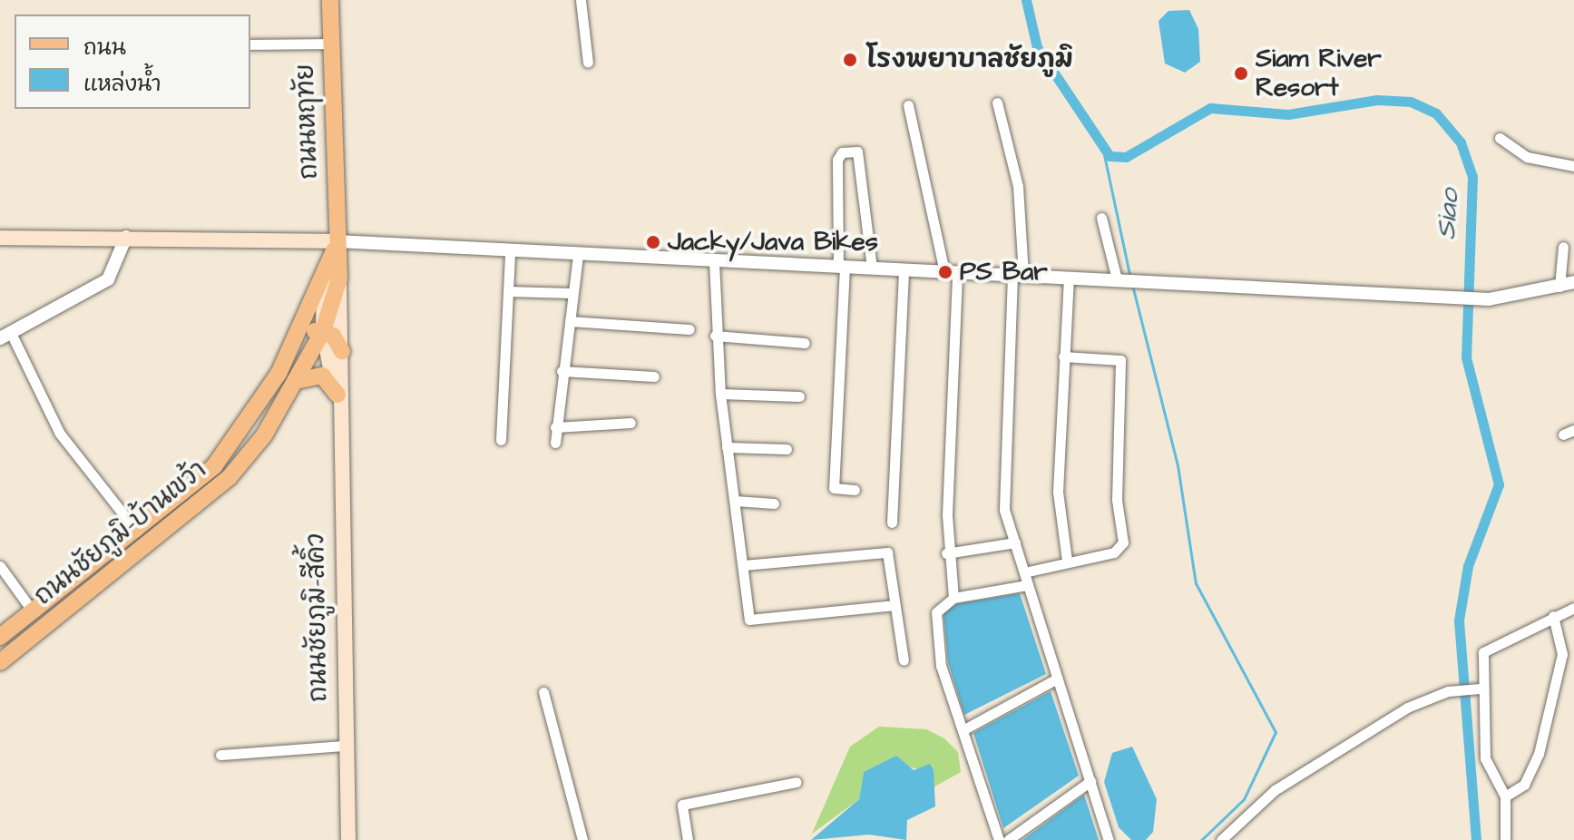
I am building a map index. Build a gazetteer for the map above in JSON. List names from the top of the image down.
{
  "streets": {
    "main road": ["ถนนหฤทัย", "ถนนชัยภูมิ-บ้านเขว้า", "ถนนชัยภูมิ-สีคิ้ว"]
  },
  "crossings": [
    ["ถนนหฤทัย", "ถนนชัยภูมิ-สีคิ้ว"],
    ["ถนนชัยภูมิ-บ้านเขว้า", "ถนนชัยภูมิ-สีคิ้ว"]
  ],
  "water": ["Siao"],
  "places": [
    "โรงพยาบาลชัยภูมิ",
    "Siam River Resort",
    "Jacky/Java Bikes",
    "PS Bar"
  ],
  "legend": ["ถนน", "แหล่งน้ำ"]
}
